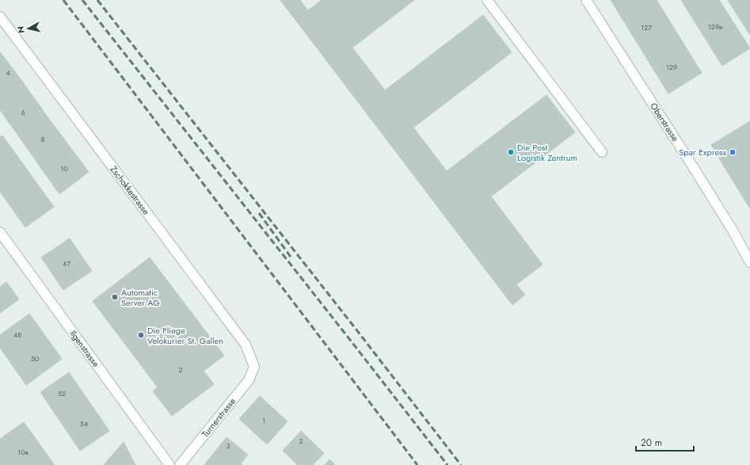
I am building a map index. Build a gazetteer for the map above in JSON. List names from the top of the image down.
{
  "streets": {
    "street": [
      "Oberstrasse",
      "Zschokkestrasse",
      "Ilgenstrasse",
      "Turnerstrasse"
    ]
  },
  "crossings": [
    ["Zschokkestrasse", "Turnerstrasse"]
  ],
  "places": [
    "Die Post Logistik Zentrum",
    "Spar Express",
    "Automatic Server AG",
    "Die Fliege Velokurier St. Gallen"
  ],
  "house_numbers": [
    "129a",
    "127",
    "129",
    "4",
    "6",
    "8",
    "10",
    "47",
    "48",
    "50",
    "2",
    "52",
    "1",
    "54",
    "2",
    "3",
    "10a"
  ],
  "scale_bar": "20 m",
  "north": "left"
}
